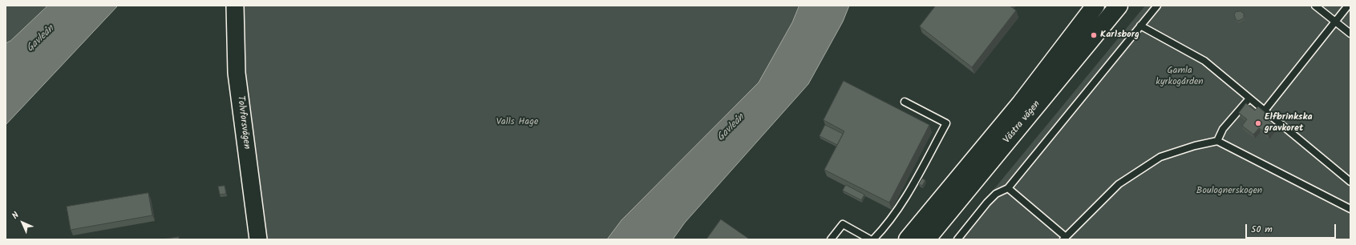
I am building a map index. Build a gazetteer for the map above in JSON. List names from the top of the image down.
{
  "streets": {
    "main road": ["Västra vägen"],
    "street": ["Tolvforsvägen"]
  },
  "water": ["Gavleån"],
  "parks": ["Gamla kyrkogården", "Valls Hage", "Boulognerskogen"],
  "places": ["Karlsborg", "Elfbrinkska gravkoret"],
  "scale_bar": "50 m",
  "north": "top left"
}
